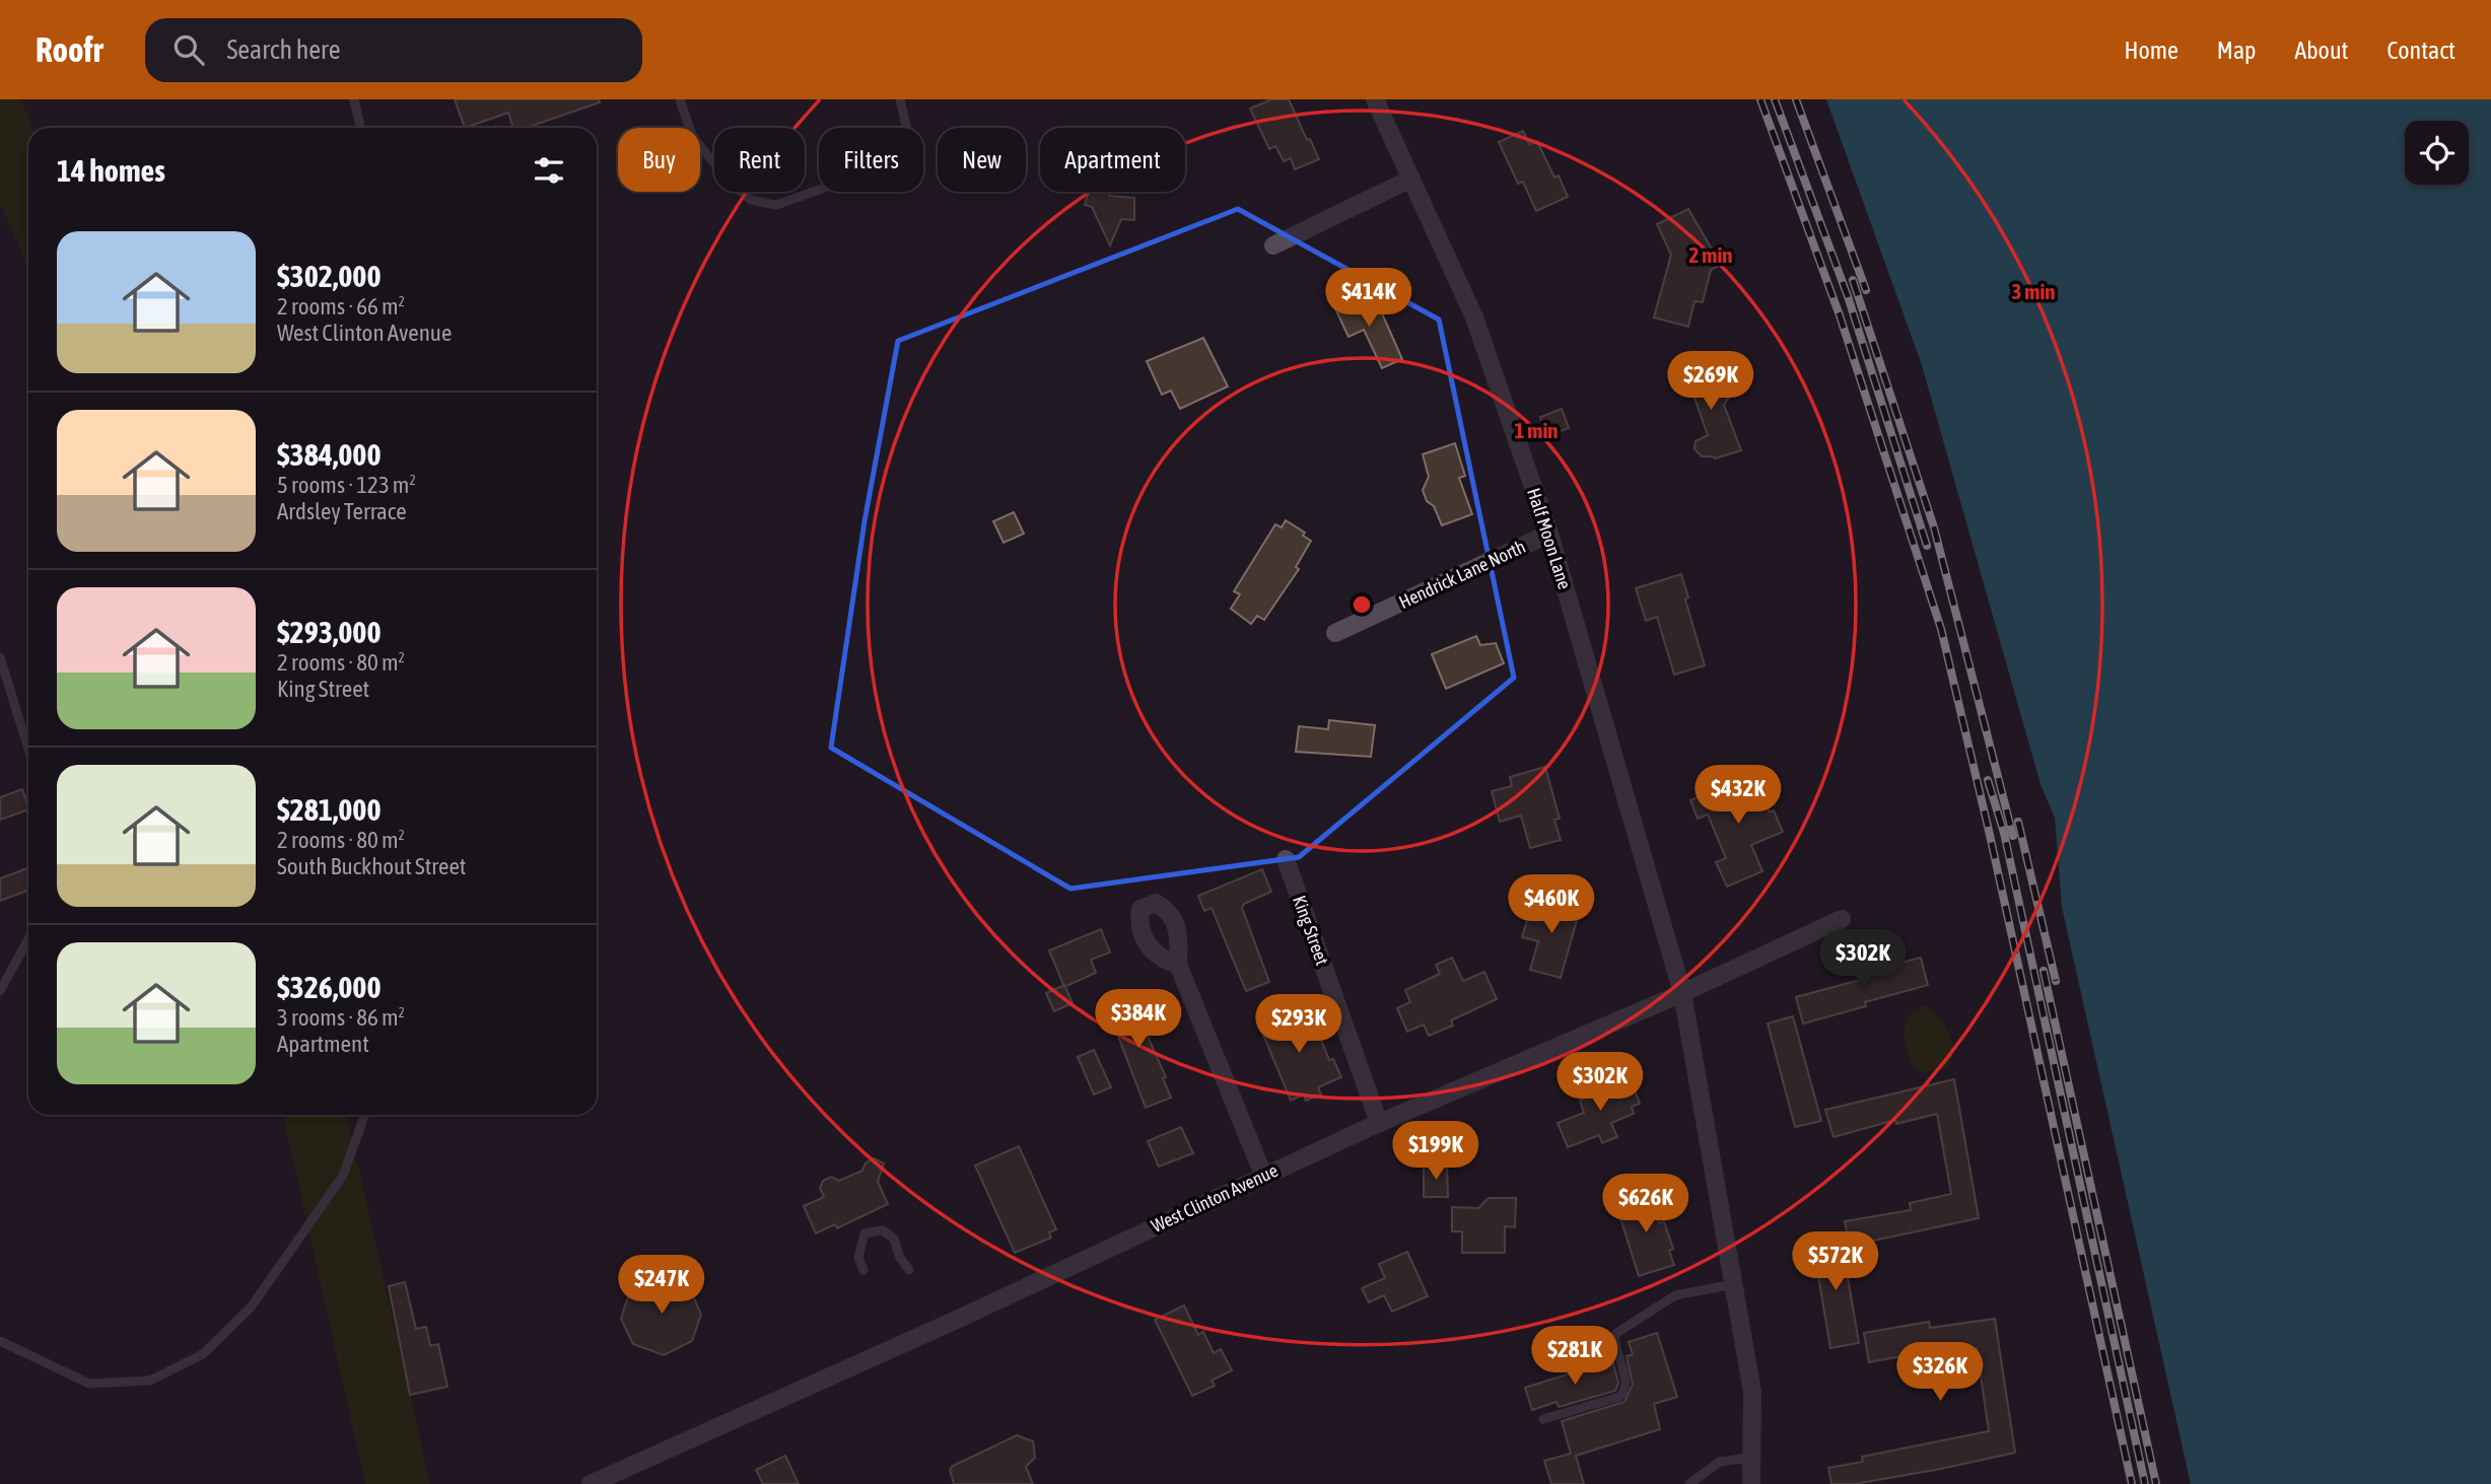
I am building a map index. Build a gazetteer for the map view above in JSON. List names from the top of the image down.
{
  "streets": {
    "street": [
      "Half Moon Lane",
      "Hendrick Lane North",
      "King Street",
      "West Clinton Avenue"
    ]
  },
  "crossings": [
    ["Half Moon Lane", "Hendrick Lane North"],
    ["Half Moon Lane", "West Clinton Avenue"],
    ["King Street", "West Clinton Avenue"]
  ],
  "page": {
    "header": "Roofr",
    "search": "Search here",
    "nav": [
      "Home",
      "Map",
      "About",
      "Contact"
    ],
    "chip": [
      "Buy",
      "Rent",
      "Filters",
      "New",
      "Apartment"
    ],
    "heading": "14 homes",
    "list": [
      {
        "name": "$302,000",
        "note": "2 rooms · 66 m² · West Clinton Avenue"
      },
      {
        "name": "$384,000",
        "note": "5 rooms · 123 m² · Ardsley Terrace"
      },
      {
        "name": "$293,000",
        "note": "2 rooms · 80 m² · King Street"
      },
      {
        "name": "$281,000",
        "note": "2 rooms · 80 m² · South Buckhout Street"
      },
      {
        "name": "$326,000",
        "note": "3 rooms · 86 m² · Apartment"
      }
    ],
    "price": [
      "$414K",
      "$269K",
      "$432K",
      "$460K",
      "$302K",
      "$384K",
      "$293K",
      "$302K",
      "$199K",
      "$626K",
      "$572K",
      "$247K",
      "$281K",
      "$326K"
    ]
  },
  "rings": ["2 min", "3 min", "1 min"]
}
